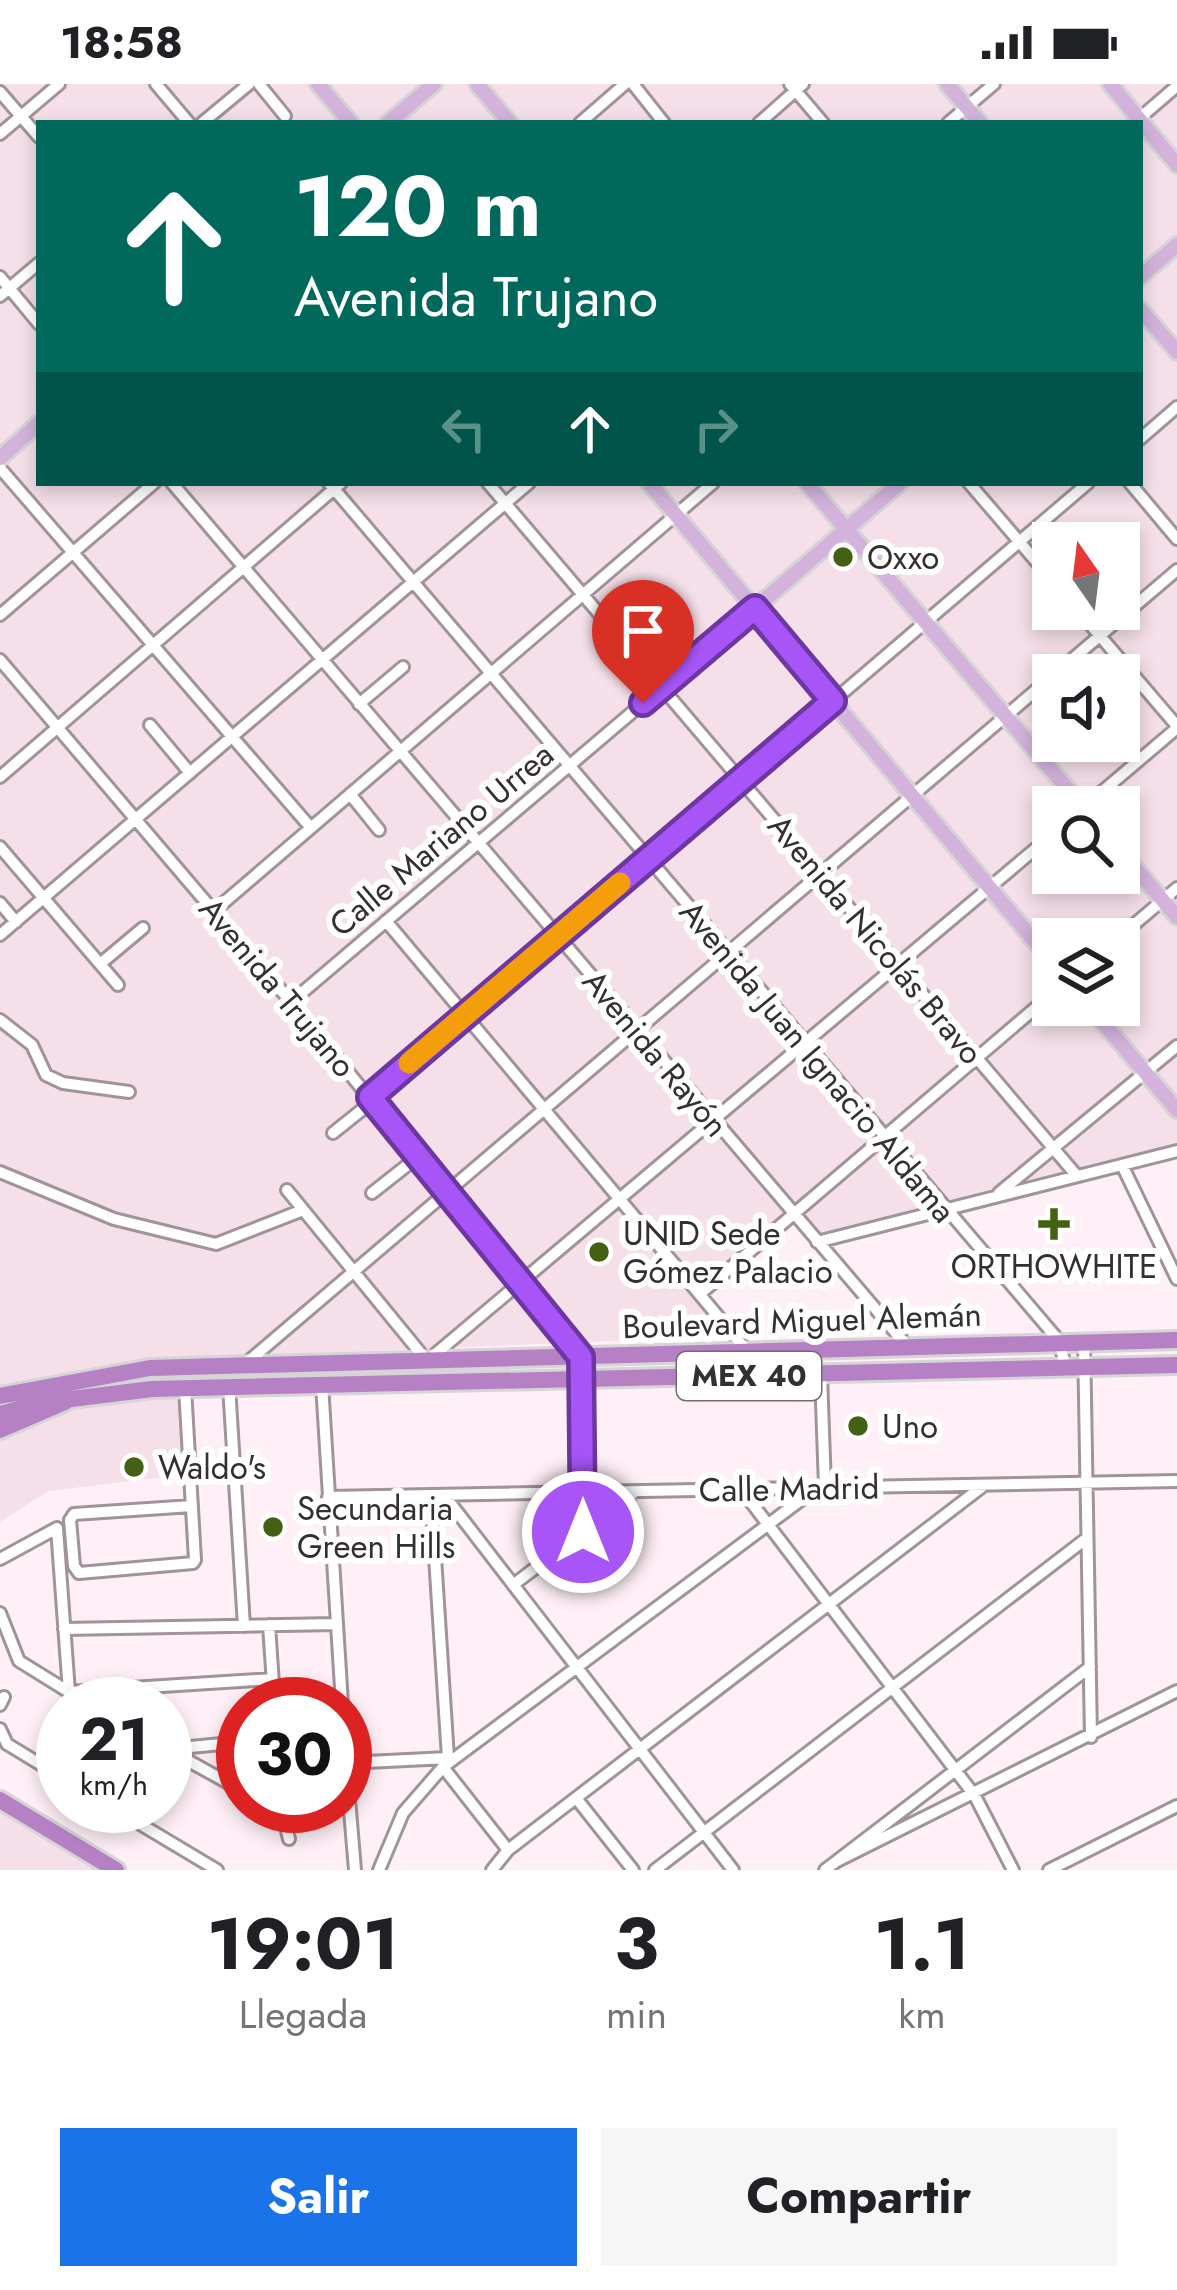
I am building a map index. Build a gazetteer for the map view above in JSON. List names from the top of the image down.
{
  "streets": {
    "highway": ["Boulevard Miguel Alemán", "MEX 40"],
    "main road": ["Calle Mariano Urrea"],
    "street": [
      "Avenida Nicolás Bravo",
      "Avenida Trujano",
      "Avenida Rayón",
      "Avenida Juan Ignacio Aldama",
      "Calle Madrid"
    ]
  },
  "crossings": [
    ["Calle Mariano Urrea", "Avenida Nicolás Bravo"],
    ["Calle Mariano Urrea", "Avenida Trujano"],
    ["Calle Mariano Urrea", "Avenida Rayón"],
    ["Calle Mariano Urrea", "Avenida Juan Ignacio Aldama"],
    ["Avenida Trujano", "Boulevard Miguel Alemán"],
    ["Avenida Rayón", "Boulevard Miguel Alemán"],
    ["Avenida Juan Ignacio Aldama", "Boulevard Miguel Alemán"]
  ],
  "places": {
    "other": [
      "Oxxo",
      "UNID Sede Gómez Palacio",
      "Uno",
      "Waldo's",
      "Secundaria Green Hills"
    ],
    "health": ["ORTHOWHITE"]
  },
  "north": "top",
  "page": {
    "status": "18:58",
    "turn": ["120 m", "Avenida Trujano"],
    "speed": "21 km/h",
    "limit": "30",
    "eta": [
      "19:01",
      "Llegada",
      "3",
      "min",
      "1.1",
      "km"
    ],
    "buttons": ["Salir", "Compartir"]
  }
}
